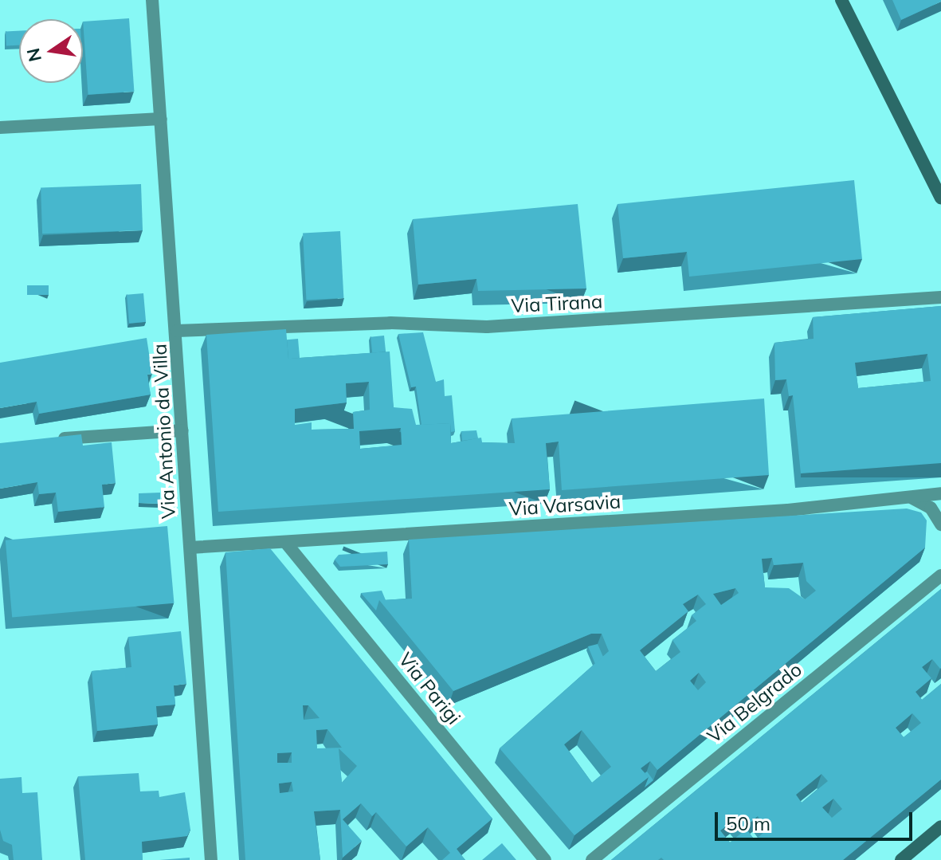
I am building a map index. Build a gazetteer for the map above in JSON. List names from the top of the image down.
{
  "streets": {
    "street": [
      "Via Tirana",
      "Via Antonio da Villa",
      "Via Varsavia",
      "Via Parigi",
      "Via Belgrado"
    ]
  },
  "crossings": [
    ["Via Tirana", "Via Antonio da Villa"],
    ["Via Antonio da Villa", "Via Varsavia"],
    ["Via Varsavia", "Via Parigi"]
  ],
  "scale_bar": "50 m",
  "north": "left"
}
